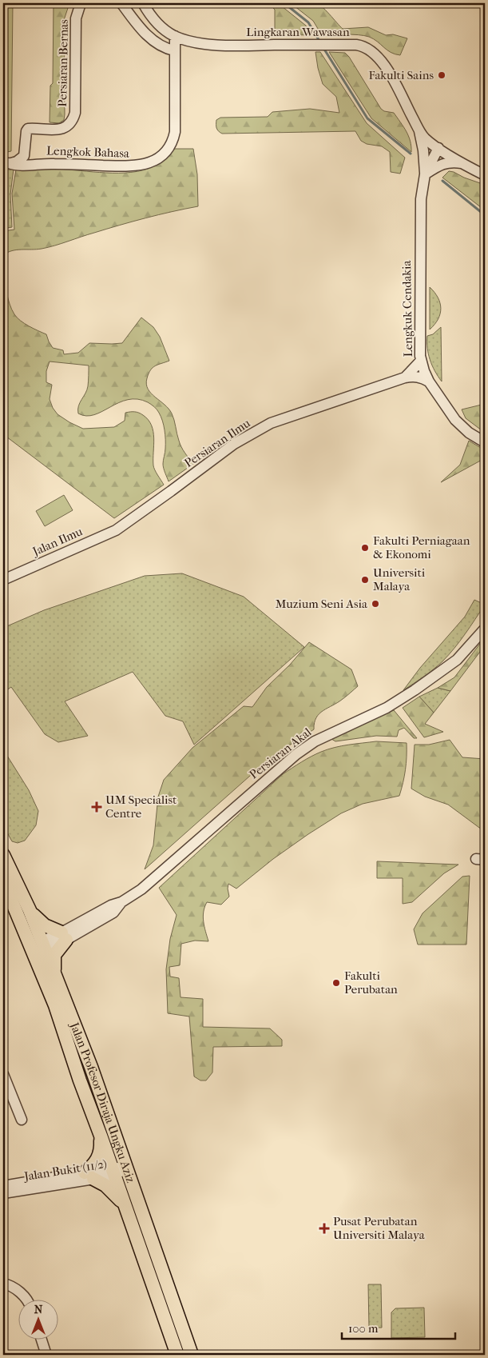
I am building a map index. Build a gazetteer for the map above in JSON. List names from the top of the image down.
{
  "streets": {
    "main road": ["Jalan Profesor Diraja Ungku Aziz"],
    "street": [
      "Lingkaran Wawasan",
      "Persiaran Bernas",
      "Lengkok Bahasa",
      "Lengkuk Cendakia",
      "Persiaran Ilmu",
      "Jalan Ilmu",
      "Persiaran Akal",
      "Jalan Bukit (11/2)"
    ]
  },
  "crossings": [
    ["Lingkaran Wawasan", "Lengkok Bahasa"],
    ["Lingkaran Wawasan", "Lengkuk Cendakia"],
    ["Persiaran Bernas", "Lengkok Bahasa"],
    ["Lengkuk Cendakia", "Persiaran Ilmu"],
    ["Persiaran Ilmu", "Jalan Ilmu"],
    ["Persiaran Akal", "Jalan Profesor Diraja Ungku Aziz"],
    ["Jalan Profesor Diraja Ungku Aziz", "Jalan Bukit (11/2)"]
  ],
  "places": {
    "other": [
      "Fakulti Sains",
      "Fakulti Perniagaan & Ekonomi",
      "Universiti Malaya",
      "Muzium Seni Asia",
      "Fakulti Perubatan"
    ],
    "health": ["UM Specialist Centre", "Pusat Perubatan Universiti Malaya"]
  },
  "scale_bar": "100 m",
  "north": "top"
}
